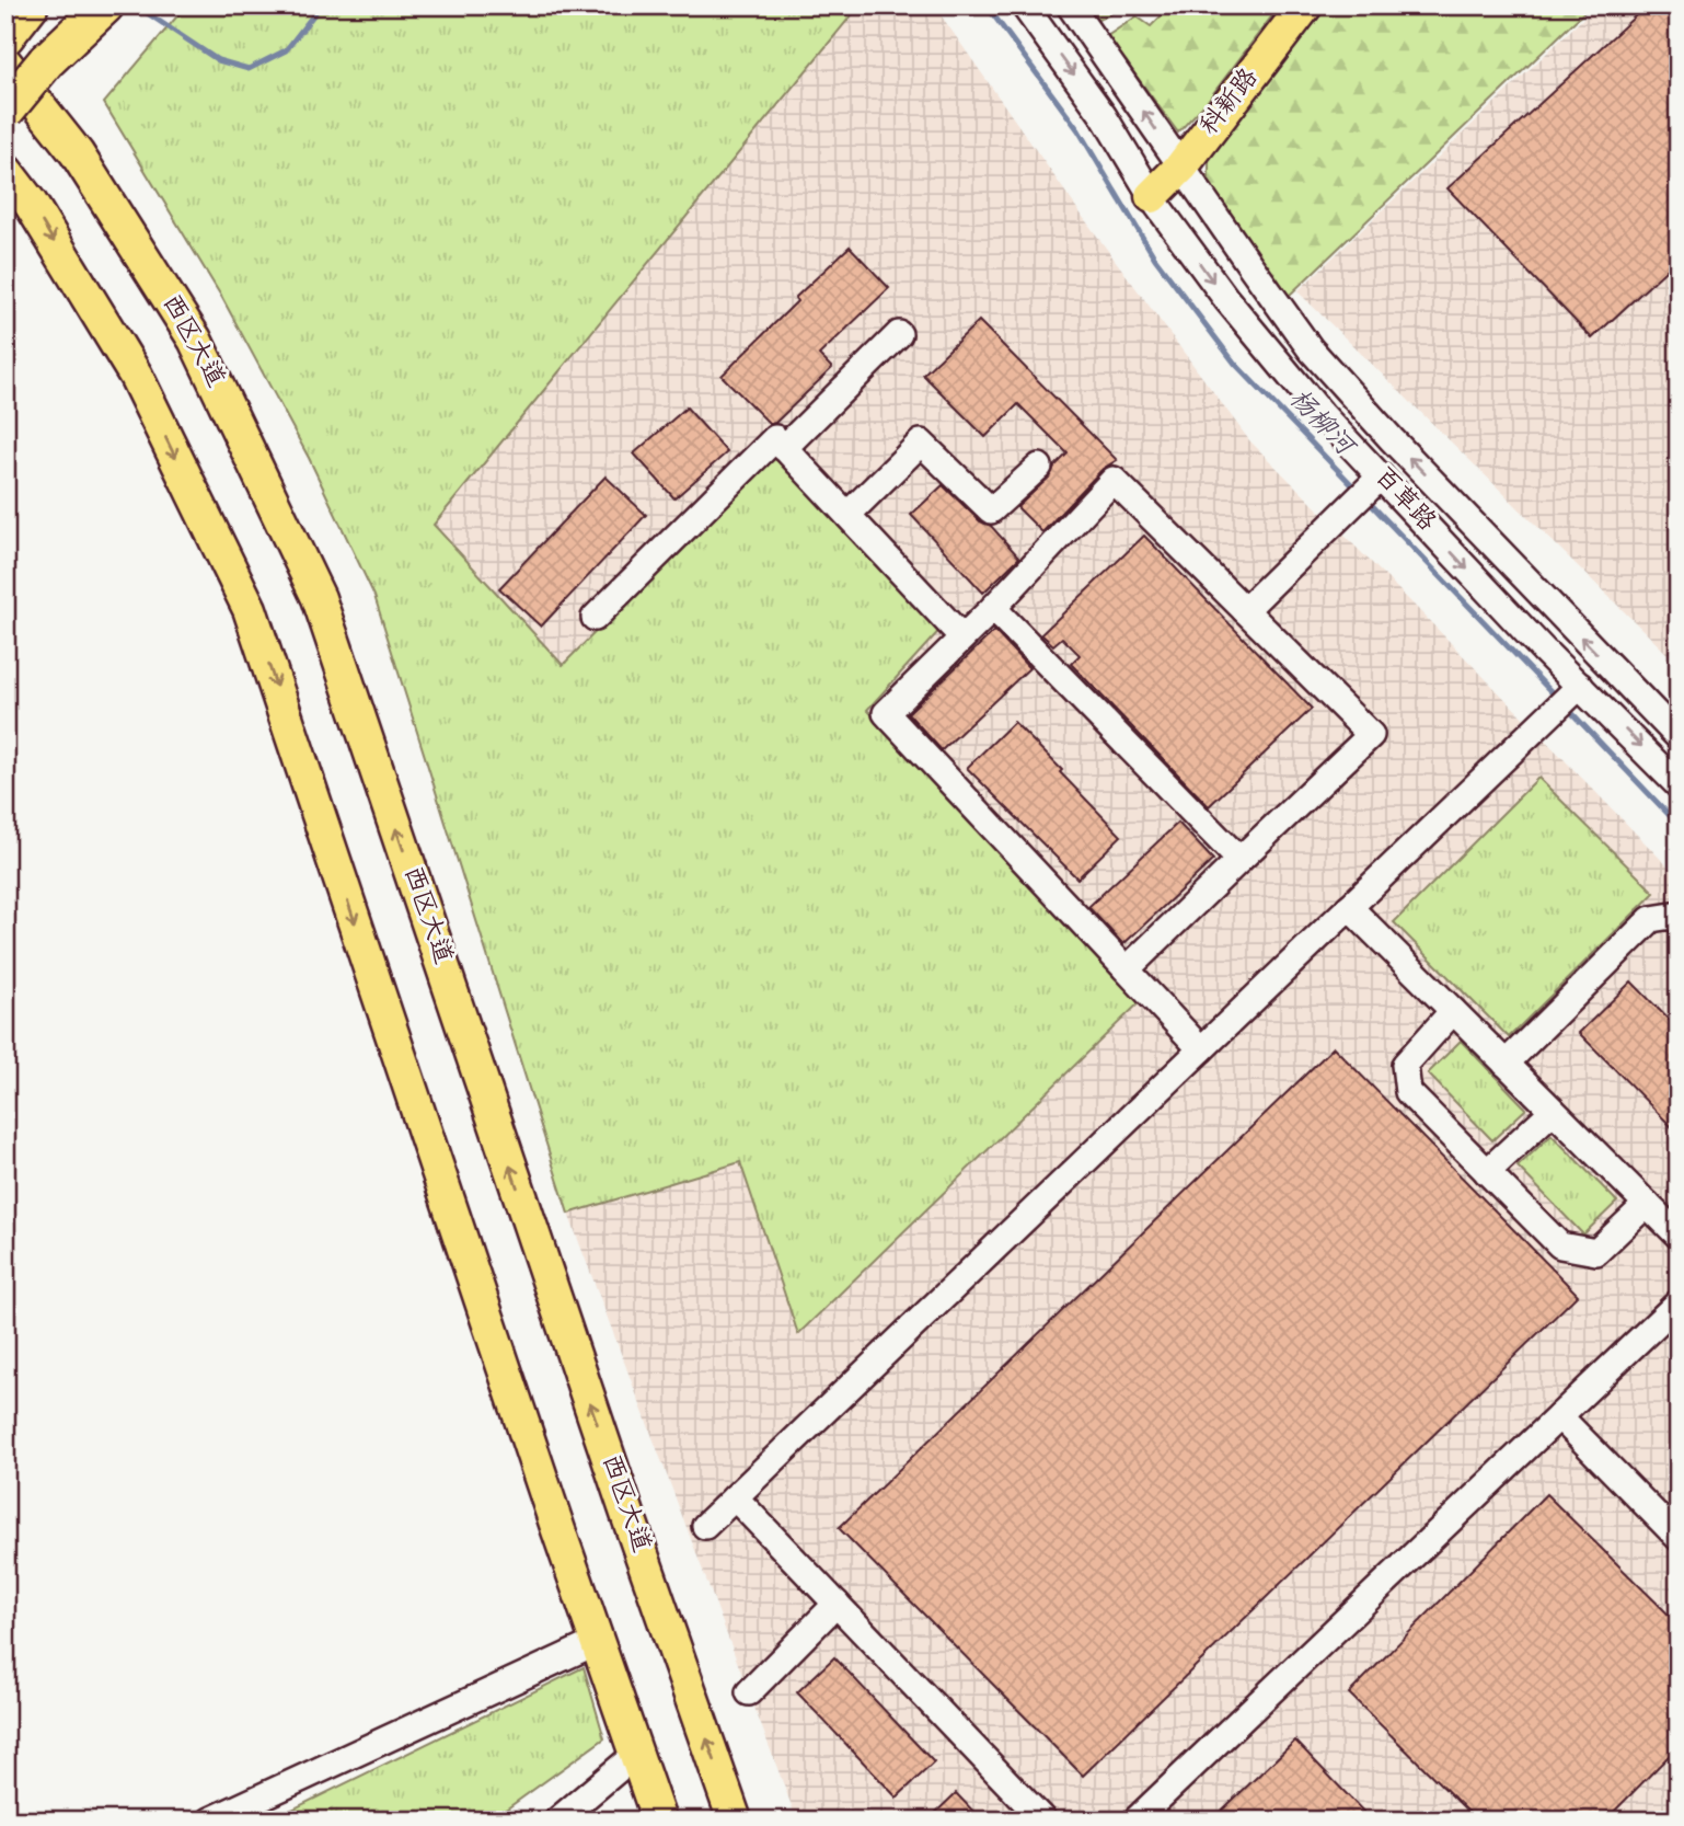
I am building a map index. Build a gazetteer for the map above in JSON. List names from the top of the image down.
{
  "streets": {
    "main road": ["科新路", "西区大道"],
    "street": ["百草路"]
  },
  "crossings": [
    ["科新路", "百草路"]
  ],
  "water": ["杨柳河"]
}
